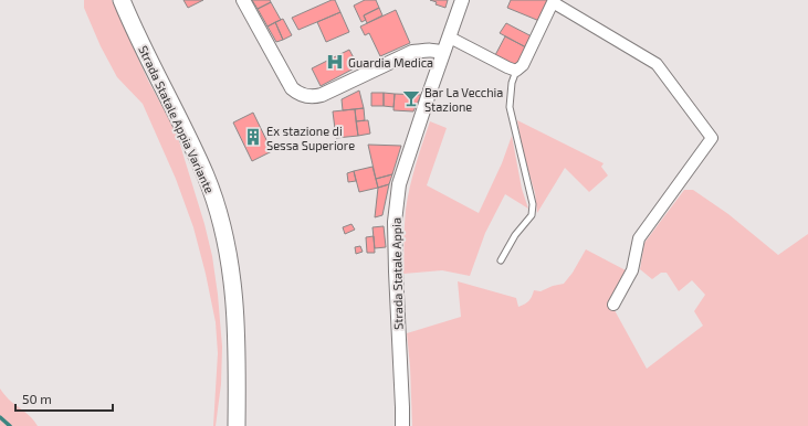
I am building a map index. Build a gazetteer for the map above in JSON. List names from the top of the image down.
{
  "streets": {
    "main road": ["Strada Statale Appia Variante"],
    "street": ["Strada Statale Appia"]
  },
  "places": {
    "hospital": ["Guardia Medica"],
    "bar": ["Bar La Vecchia Stazione"],
    "building": ["Ex stazione di Sessa Superiore"]
  },
  "scale_bar": "50 m"
}
